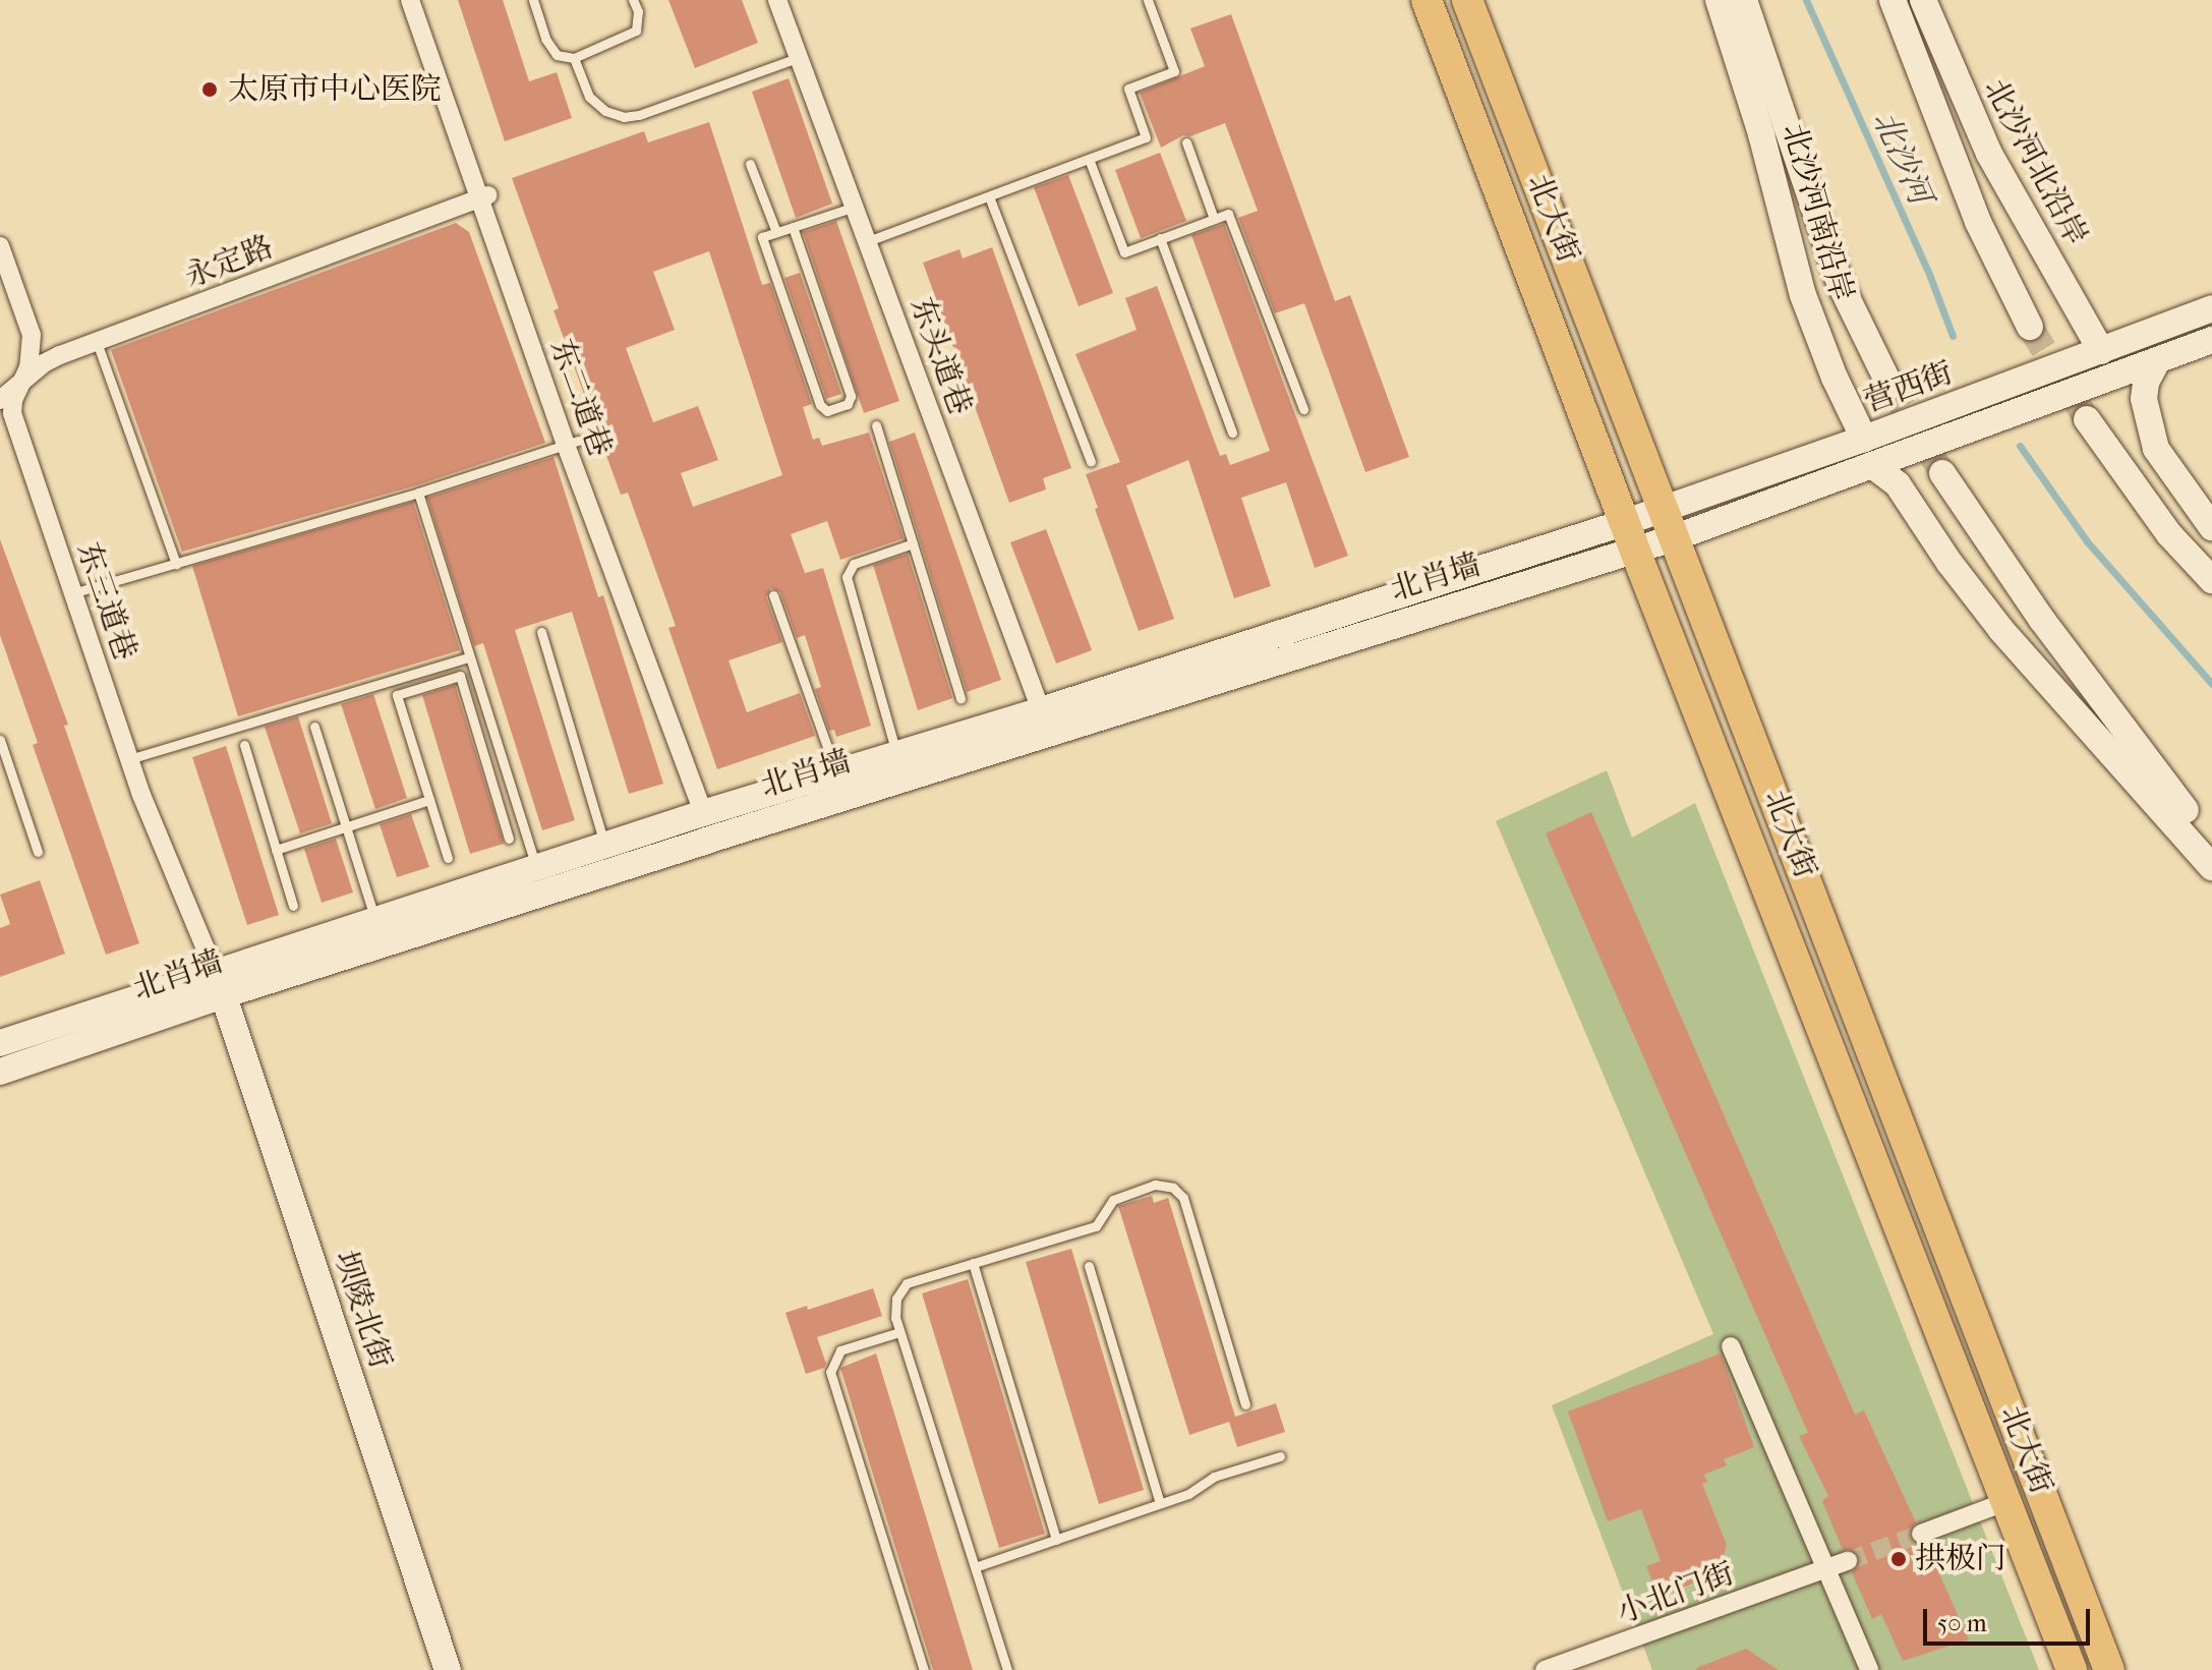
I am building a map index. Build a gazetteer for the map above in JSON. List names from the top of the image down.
{
  "streets": {
    "main road": ["北大街"],
    "street": [
      "北沙河北沿岸",
      "北沙河南沿岸",
      "永定路",
      "东头道巷",
      "营西街",
      "东二道巷",
      "北肖墙",
      "东三道巷",
      "坝陵北街",
      "小北门街"
    ]
  },
  "crossings": [
    ["北沙河北沿岸", "营西街"],
    ["北沙河南沿岸", "营西街"],
    ["北大街", "营西街"],
    ["永定路", "东二道巷"],
    ["永定路", "东三道巷"],
    ["东头道巷", "北肖墙"],
    ["营西街", "北肖墙"],
    ["北肖墙", "东三道巷"],
    ["北肖墙", "坝陵北街"],
    ["东三道巷", "坝陵北街"]
  ],
  "water": ["北沙河"],
  "places": ["太原市中心医院", "拱极门"],
  "scale_bar": "50 m"
}
